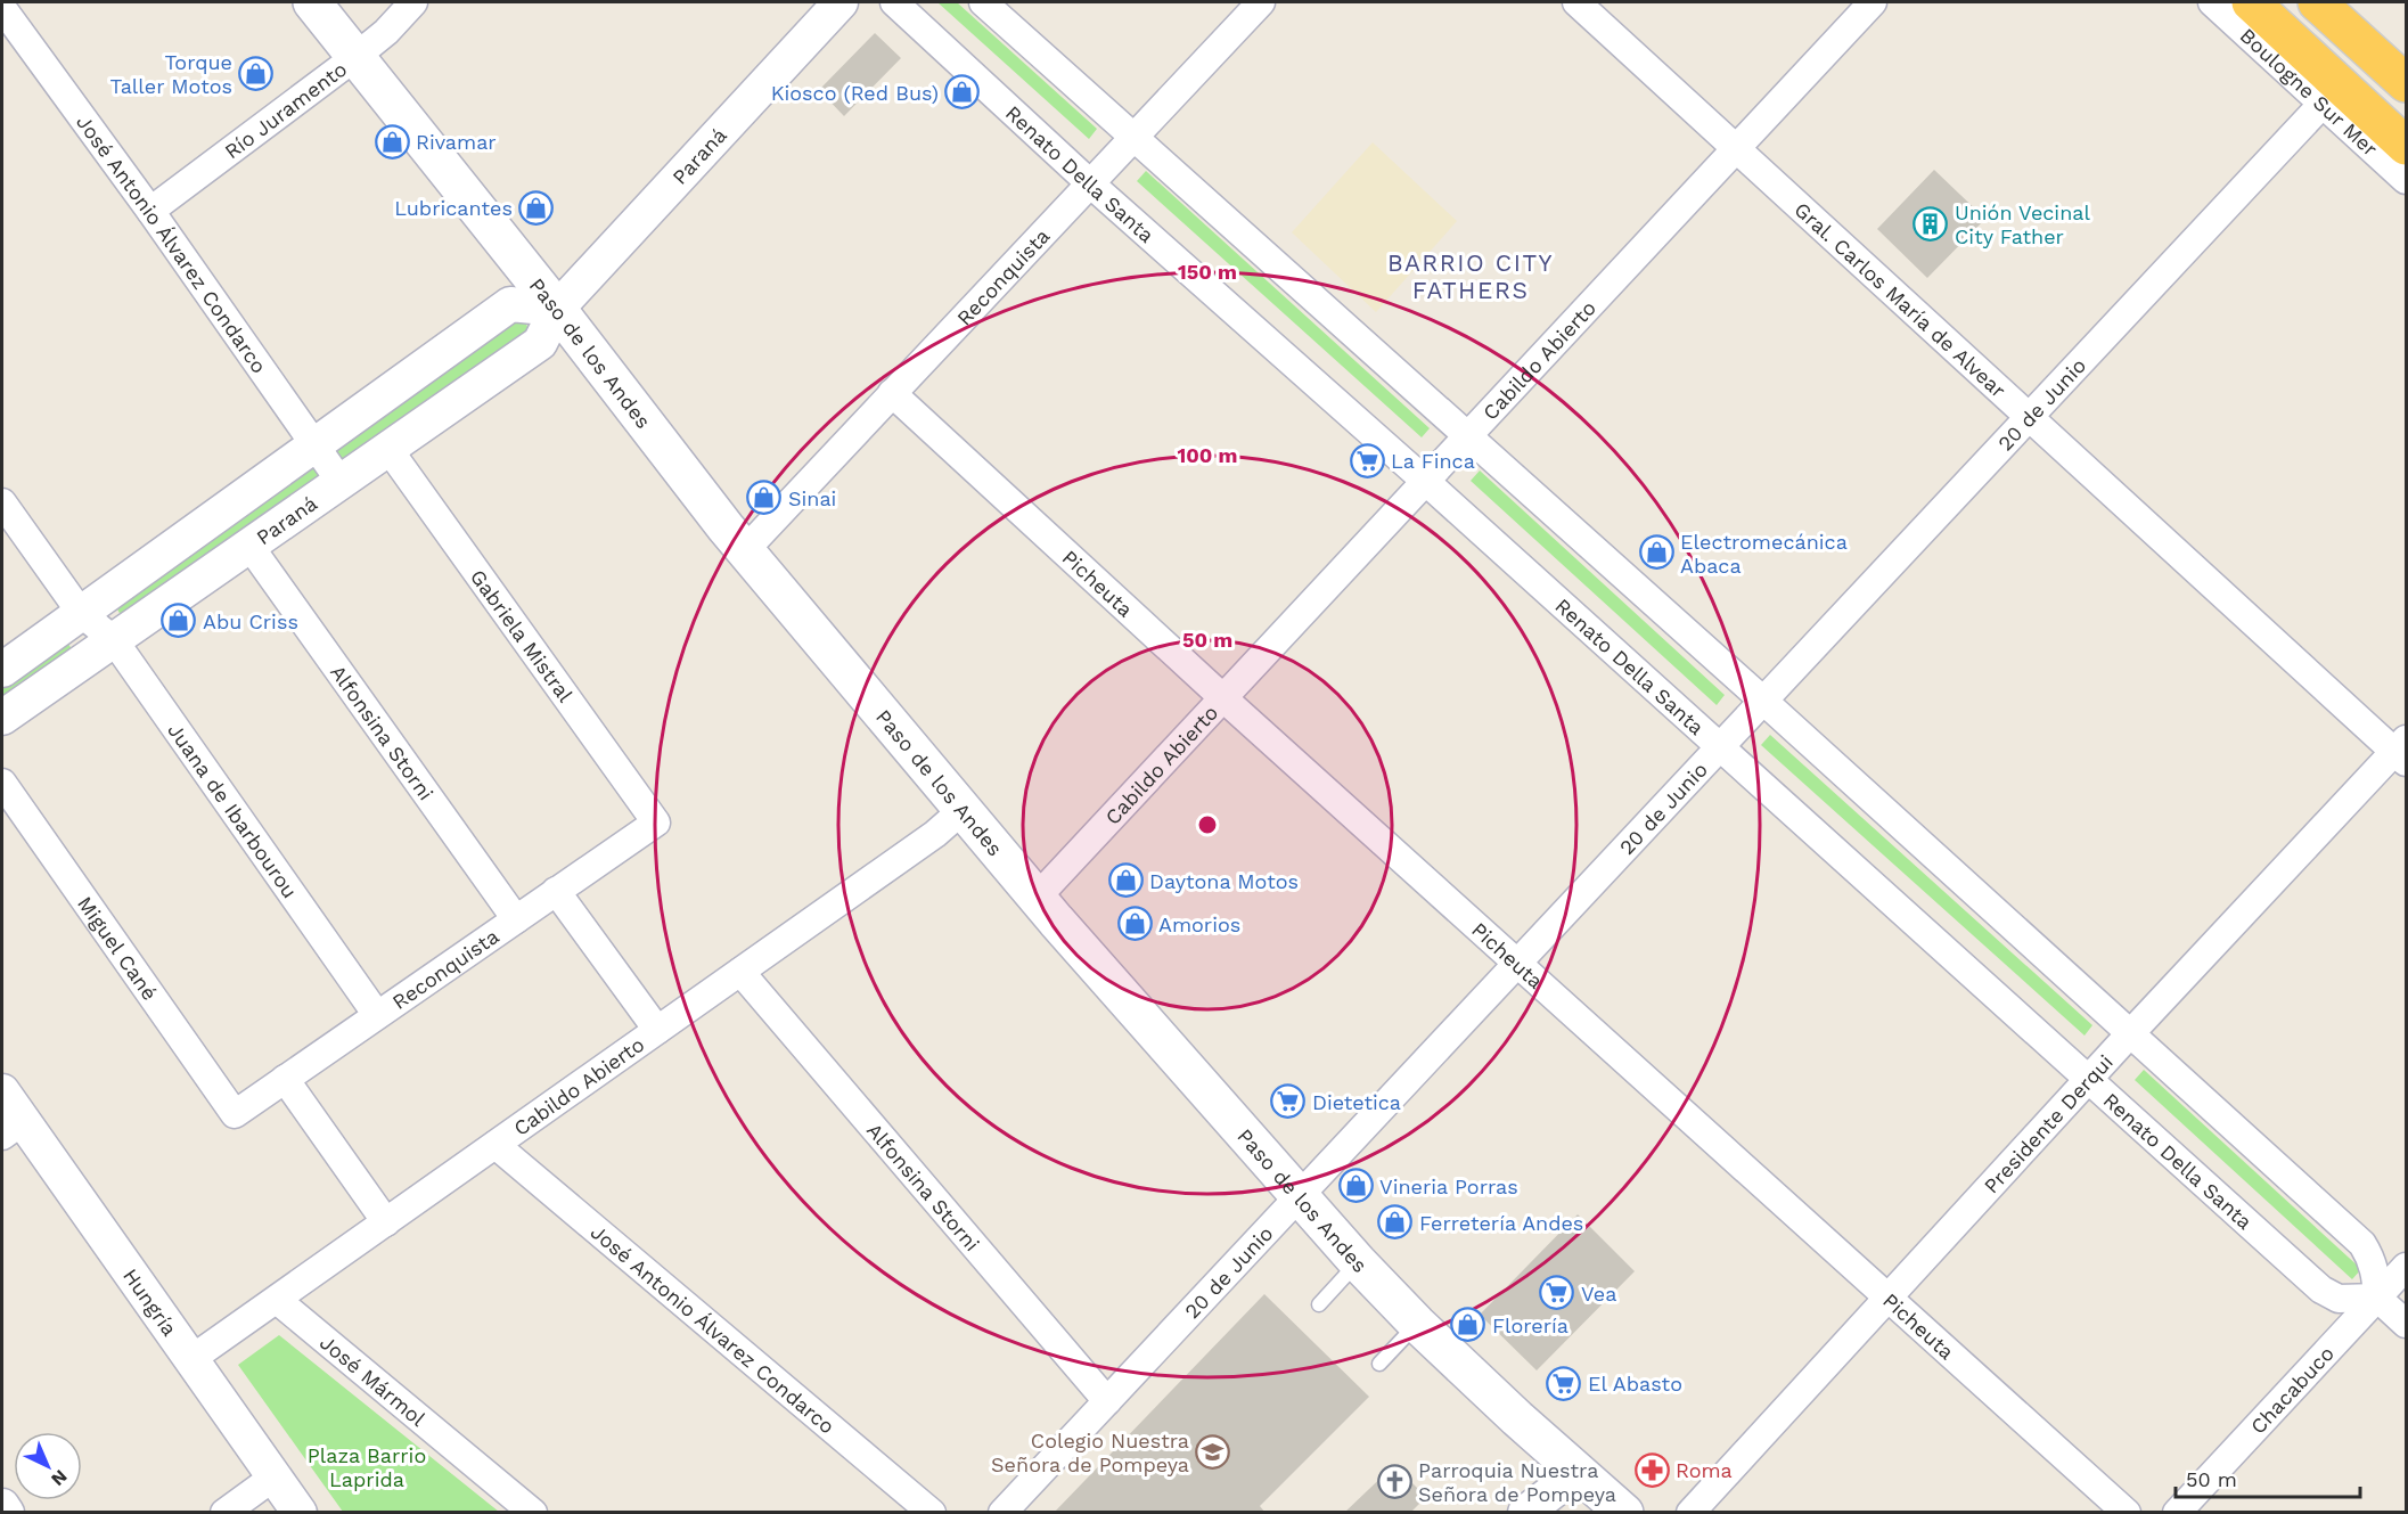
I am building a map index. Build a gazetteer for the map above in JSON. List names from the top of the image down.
{
  "streets": {
    "main road": ["Paso de los Andes"],
    "street": [
      "Boulogne Sur Mer",
      "Río Juramento",
      "Paraná",
      "Renato Della Santa",
      "José Antonio Álvarez Condarco",
      "Reconquista",
      "Gral. Carlos María de Alvear",
      "Cabildo Abierto",
      "20 de Junio",
      "Picheuta",
      "Gabriela Mistral",
      "Alfonsina Storni",
      "Juana de Ibarbourou",
      "Miguel Cané",
      "Presidente Derqui",
      "Hungría",
      "José Mármol",
      "Chacabuco"
    ]
  },
  "crossings": [
    ["Boulogne Sur Mer", "20 de Junio"],
    ["Río Juramento", "José Antonio Álvarez Condarco"],
    ["Río Juramento", "Paso de los Andes"],
    ["Paraná", "José Antonio Álvarez Condarco"],
    ["Paraná", "Paso de los Andes"],
    ["Paraná", "Gabriela Mistral"],
    ["Paraná", "Alfonsina Storni"],
    ["Paraná", "Juana de Ibarbourou"],
    ["Renato Della Santa", "Reconquista"],
    ["Renato Della Santa", "Cabildo Abierto"],
    ["Renato Della Santa", "20 de Junio"],
    ["Renato Della Santa", "Presidente Derqui"],
    ["Renato Della Santa", "Chacabuco"],
    ["José Antonio Álvarez Condarco", "Cabildo Abierto"],
    ["Reconquista", "Paso de los Andes"],
    ["Reconquista", "Picheuta"],
    ["Reconquista", "Gabriela Mistral"],
    ["Reconquista", "Alfonsina Storni"],
    ["Reconquista", "Juana de Ibarbourou"],
    ["Reconquista", "Miguel Cané"],
    ["Gral. Carlos María de Alvear", "Cabildo Abierto"],
    ["Gral. Carlos María de Alvear", "20 de Junio"],
    ["Gral. Carlos María de Alvear", "Presidente Derqui"],
    ["Paso de los Andes", "Cabildo Abierto"],
    ["Paso de los Andes", "20 de Junio"],
    ["Cabildo Abierto", "Picheuta"],
    ["Cabildo Abierto", "Alfonsina Storni"],
    ["Cabildo Abierto", "Hungría"],
    ["Cabildo Abierto", "José Mármol"],
    ["20 de Junio", "Picheuta"],
    ["20 de Junio", "Alfonsina Storni"],
    ["Picheuta", "Presidente Derqui"]
  ],
  "districts": ["BARRIO CITY FATHERS"],
  "parks": ["Plaza Barrio Laprida"],
  "places": {
    "shop": [
      "Torque Taller Motos",
      "Kiosco (Red Bus)",
      "Rivamar",
      "Lubricantes",
      "Sinai",
      "Electromecánica Abaca",
      "Abu Criss",
      "Daytona Motos",
      "Amorios",
      "Vineria Porras",
      "Ferretería Andes",
      "Florería"
    ],
    "building": ["Unión Vecinal City Father"],
    "supermarket": [
      "La Finca",
      "Dietetica",
      "Vea",
      "El Abasto"
    ],
    "school or university": ["Colegio Nuestra Señora de Pompeya"],
    "pharmacy": ["Roma"],
    "church": ["Parroquia Nuestra Señora de Pompeya"]
  },
  "scale_bar": "50 m",
  "north": "bottom right",
  "rings": ["150 m", "100 m", "50 m"]
}
